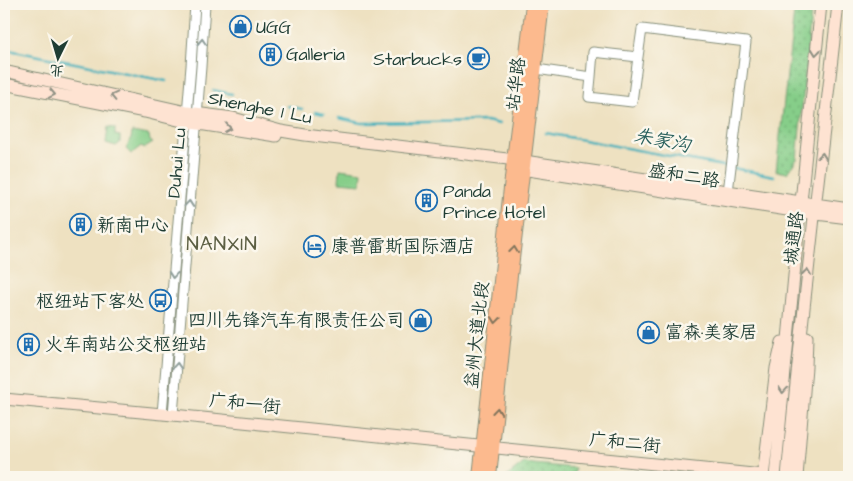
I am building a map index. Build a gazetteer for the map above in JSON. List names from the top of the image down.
{
  "streets": {
    "main road": [
      "站华路",
      "Shenghe 1 Lu",
      "盛和二路",
      "城通路",
      "益州大道北段",
      "广和一街",
      "广和二街"
    ],
    "street": ["Duhui Lu"]
  },
  "crossings": [
    ["站华路", "Shenghe 1 Lu"],
    ["站华路", "盛和二路"],
    ["站华路", "益州大道北段"],
    ["Shenghe 1 Lu", "Duhui Lu"],
    ["Shenghe 1 Lu", "盛和二路"],
    ["Shenghe 1 Lu", "益州大道北段"],
    ["Duhui Lu", "广和一街"],
    ["盛和二路", "城通路"],
    ["盛和二路", "益州大道北段"],
    ["益州大道北段", "广和一街"],
    ["益州大道北段", "广和二街"],
    ["广和一街", "广和二街"]
  ],
  "districts": ["NANXIN"],
  "water": ["朱家沟"],
  "places": {
    "shop": ["UGG", "四川先锋汽车有限责任公司", "富森·美家居"],
    "building": [
      "Galleria",
      "Panda Prince Hotel",
      "新南中心",
      "火车南站公交枢纽站"
    ],
    "cafe": ["Starbucks"],
    "hotel": ["康普雷斯国际酒店"],
    "bus stop": ["枢纽站下客处"]
  },
  "north": "bottom"
}
